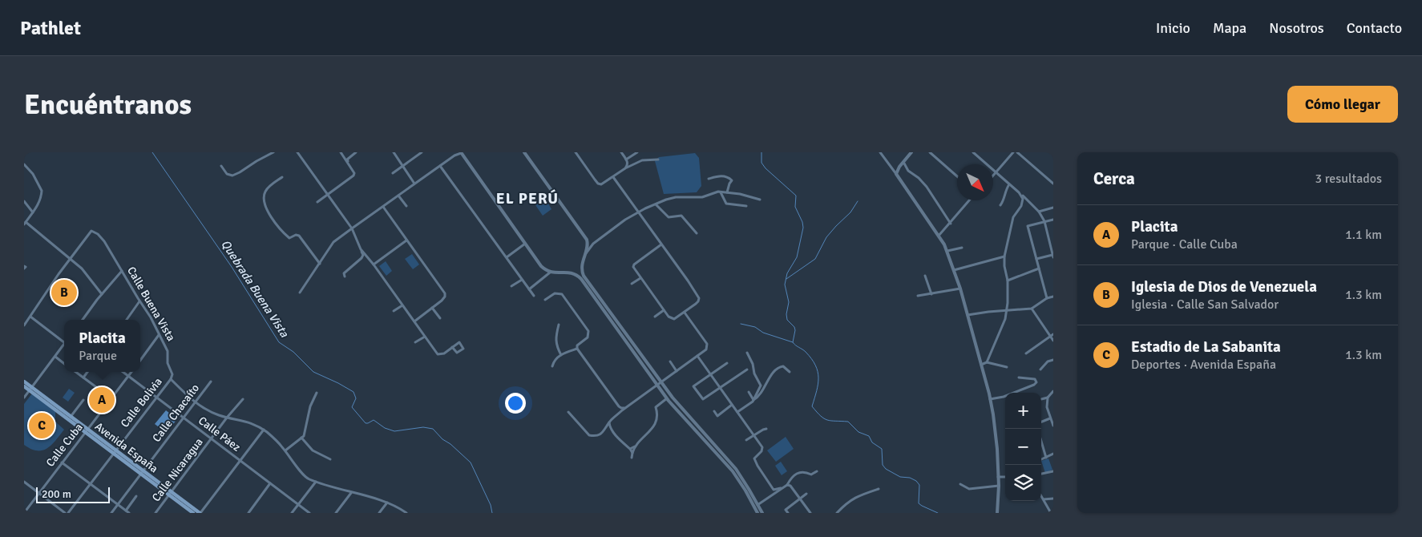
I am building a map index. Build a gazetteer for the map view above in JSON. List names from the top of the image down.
{
  "streets": {
    "main road": ["Avenida España"],
    "street": [
      "Calle Buena Vista",
      "Calle Bolivia",
      "Calle Chacaíto",
      "Calle Páez",
      "Calle Cuba",
      "Calle Nicaragua"
    ]
  },
  "crossings": [
    ["Calle Buena Vista", "Calle Bolivia"],
    ["Calle Bolivia", "Calle Páez"],
    ["Calle Bolivia", "Avenida España"],
    ["Calle Chacaíto", "Calle Páez"],
    ["Calle Chacaíto", "Avenida España"],
    ["Calle Páez", "Calle Cuba"],
    ["Calle Páez", "Calle Nicaragua"],
    ["Calle Cuba", "Avenida España"],
    ["Avenida España", "Calle Nicaragua"]
  ],
  "districts": ["EL PERÚ"],
  "water": ["Quebrada Buena Vista"],
  "scale_bar": "200 m",
  "north": "bottom right",
  "page": {
    "header": "Pathlet",
    "nav": [
      "Inicio",
      "Mapa",
      "Nosotros",
      "Contacto"
    ],
    "buttons": "Cómo llegar",
    "title": "Encuéntranos",
    "heading": ["Cerca", "3 resultados"],
    "list": [
      {
        "mark": "A",
        "name": "Placita",
        "note": "Parque · Calle Cuba",
        "value": "1.1 km"
      },
      {
        "mark": "B",
        "name": "Iglesia de Dios de Venezuela",
        "note": "Iglesia · Calle San Salvador",
        "value": "1.3 km"
      },
      {
        "mark": "C",
        "name": "Estadio de La Sabanita",
        "note": "Deportes · Avenida España",
        "value": "1.3 km"
      }
    ],
    "pins": ["B", "A", "C"],
    "popup": ["Placita", "Parque"],
    "map_buttons": ["+", "−"],
    "scale": "200 m"
  }
}
